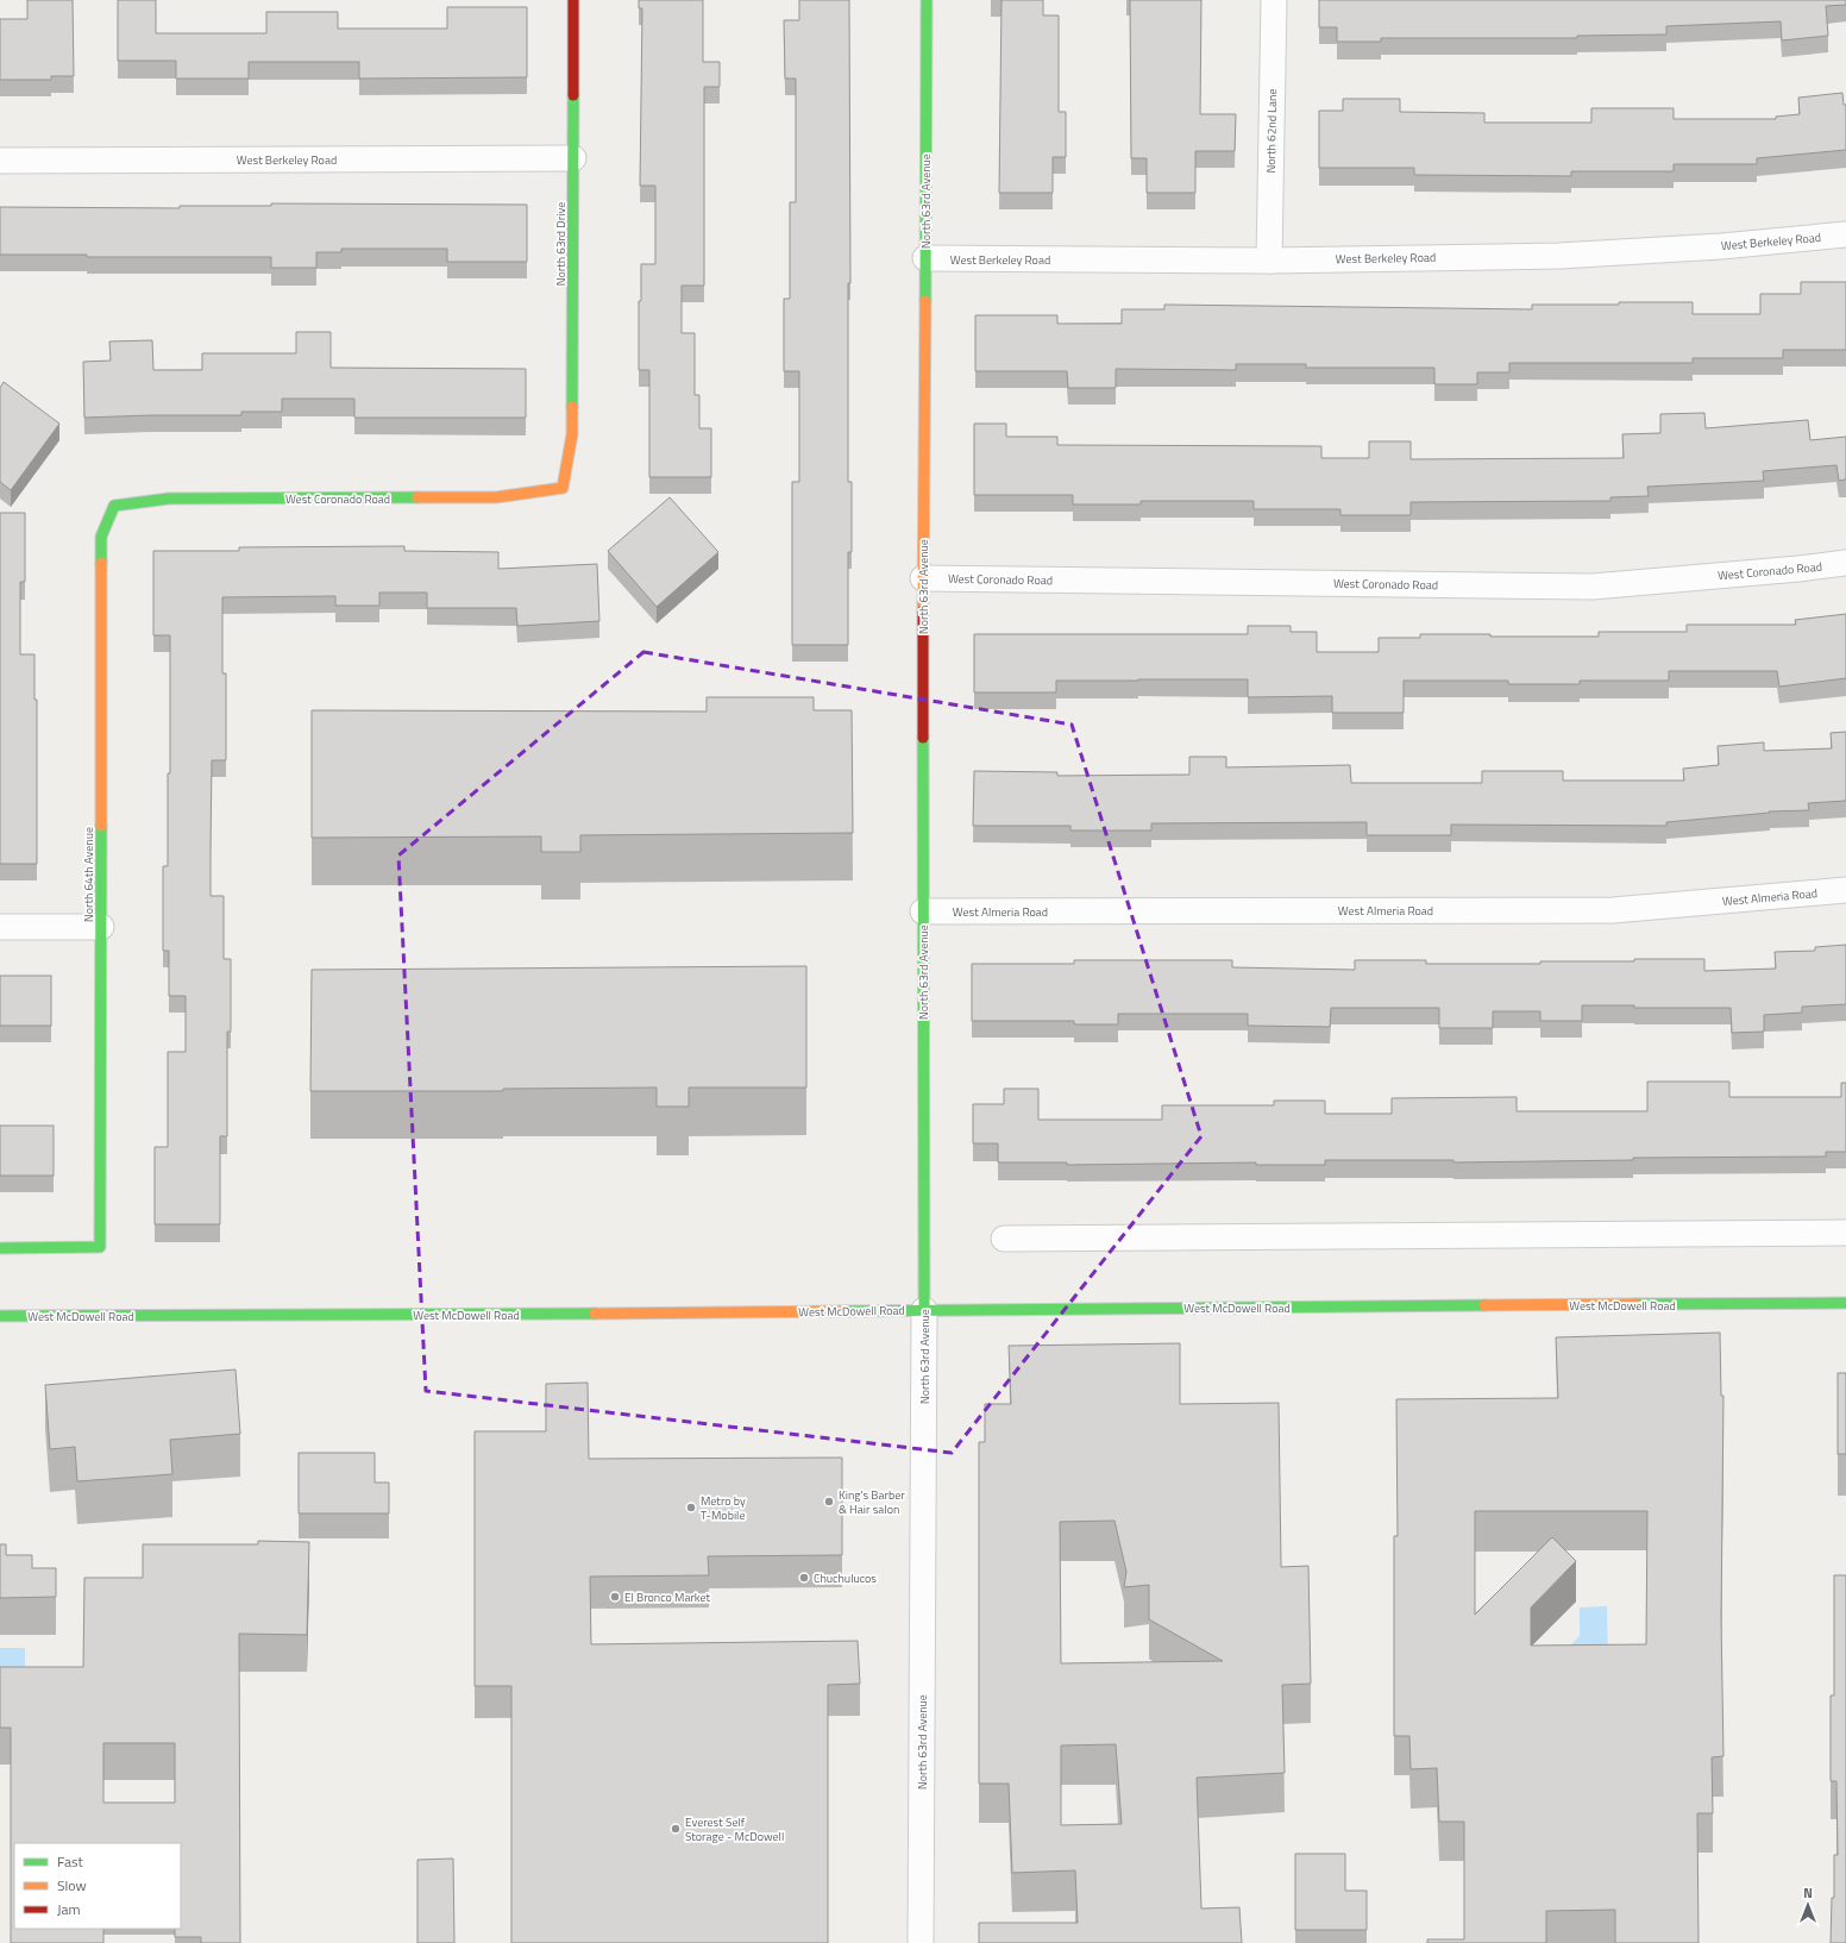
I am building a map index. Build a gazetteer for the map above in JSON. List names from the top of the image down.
{
  "streets": {
    "street": [
      "North 62nd Lane",
      "West Berkeley Road",
      "North 63rd Avenue",
      "North 63rd Drive",
      "West Coronado Road",
      "North 64th Avenue",
      "West Almeria Road",
      "West McDowell Road"
    ]
  },
  "crossings": [
    ["North 62nd Lane", "West Berkeley Road"],
    ["West Berkeley Road", "North 63rd Avenue"],
    ["West Berkeley Road", "North 63rd Drive"],
    ["North 63rd Avenue", "West Coronado Road"],
    ["North 63rd Avenue", "West Almeria Road"],
    ["North 63rd Avenue", "West McDowell Road"],
    ["North 63rd Drive", "West Coronado Road"],
    ["West Coronado Road", "North 64th Avenue"]
  ],
  "places": [
    "King's Barber & Hair salon",
    "Metro by T-Mobile",
    "Chuchulucos",
    "El Bronco Market",
    "Everest Self Storage - McDowell"
  ],
  "legend": ["Fast", "Slow", "Jam"],
  "north": "top"
}
